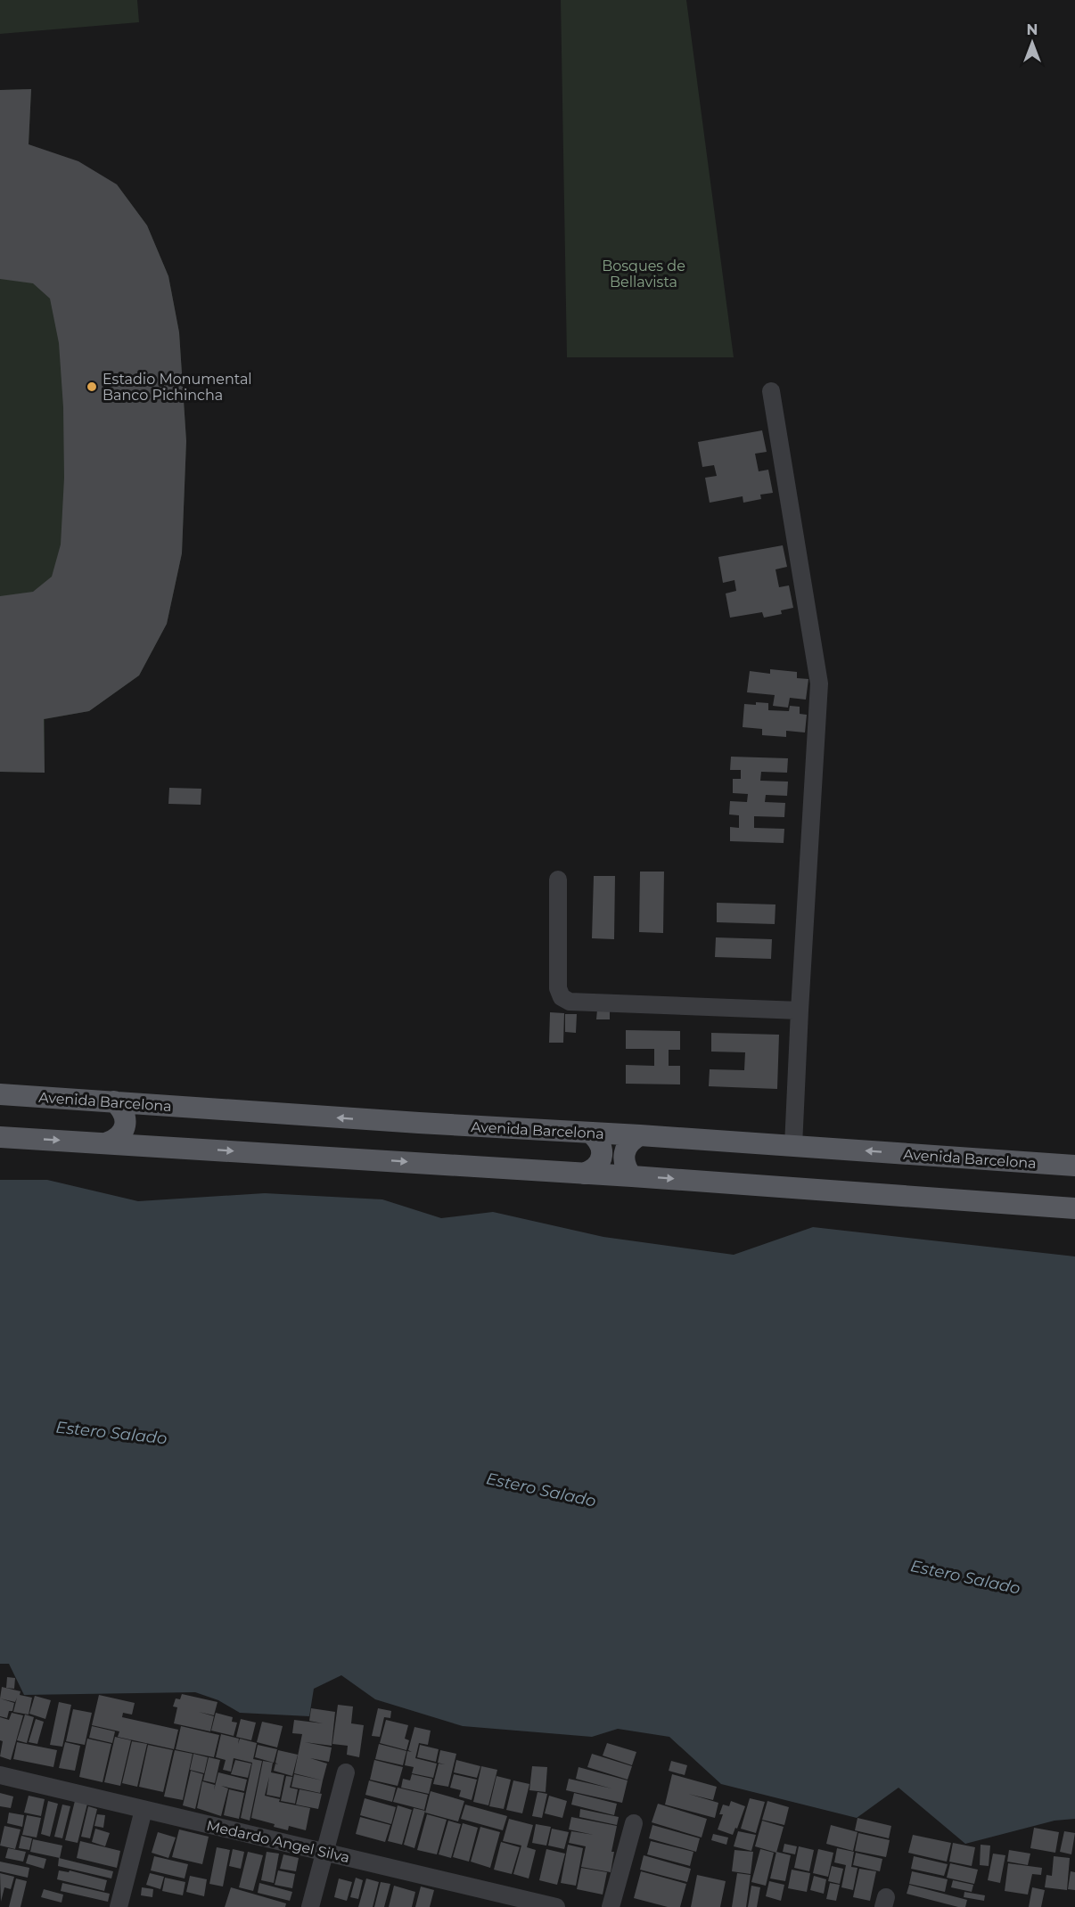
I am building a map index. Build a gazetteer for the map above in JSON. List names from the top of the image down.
{
  "streets": {
    "main road": ["Avenida Barcelona"],
    "street": ["Medardo Angel Silva"]
  },
  "water": ["Estero Salado"],
  "parks": ["Bosques de Bellavista"],
  "places": ["Estadio Monumental Banco Pichincha"],
  "north": "top"
}
